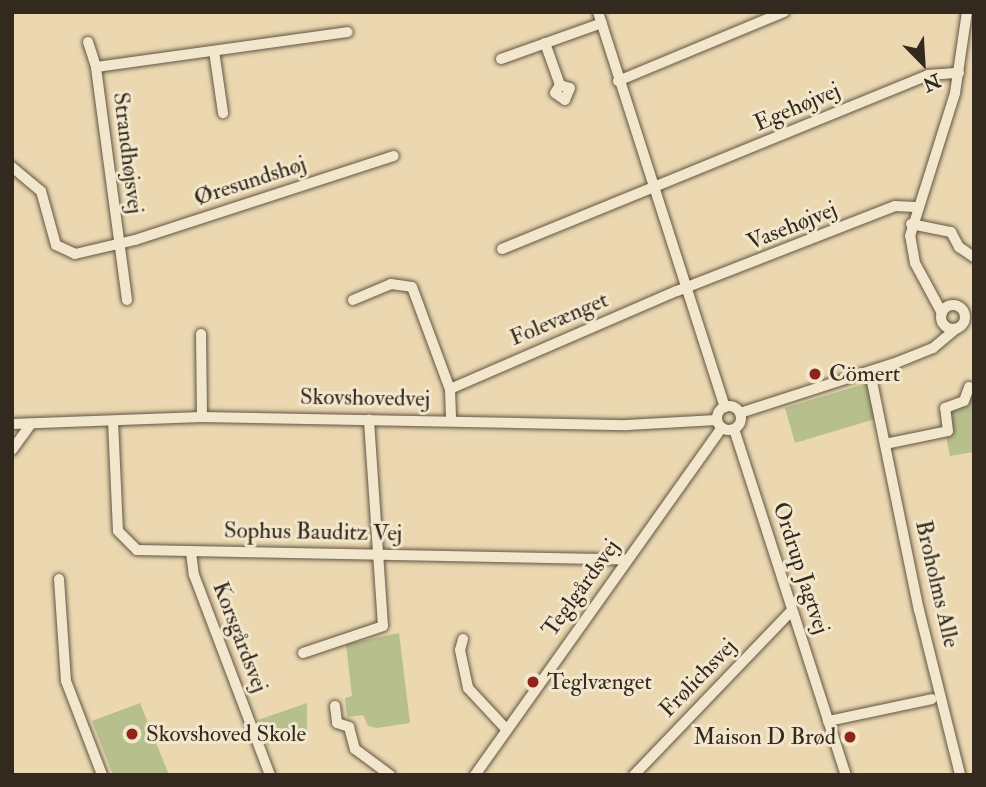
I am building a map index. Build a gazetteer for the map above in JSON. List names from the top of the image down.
{
  "streets": {
    "street": [
      "Egehøjvej",
      "Strandhøjsvej",
      "Øresundshøj",
      "Vasehøjvej",
      "Folevænget",
      "Skovshovedvej",
      "Sophus Bauditz Vej",
      "Ordrup Jagtvej",
      "Broholms Alle",
      "Teglgårdsvej",
      "Korsgårdsvej",
      "Frølichsvej"
    ]
  },
  "crossings": [
    ["Strandhøjsvej", "Øresundshøj"],
    ["Vasehøjvej", "Folevænget"],
    ["Skovshovedvej", "Sophus Bauditz Vej"],
    ["Skovshovedvej", "Ordrup Jagtvej"],
    ["Skovshovedvej", "Teglgårdsvej"],
    ["Sophus Bauditz Vej", "Teglgårdsvej"],
    ["Sophus Bauditz Vej", "Korsgårdsvej"],
    ["Ordrup Jagtvej", "Teglgårdsvej"],
    ["Ordrup Jagtvej", "Frølichsvej"]
  ],
  "places": [
    "Cömert",
    "Teglvænget",
    "Skovshoved Skole",
    "Maison D Brød"
  ],
  "north": "bottom right"
}
